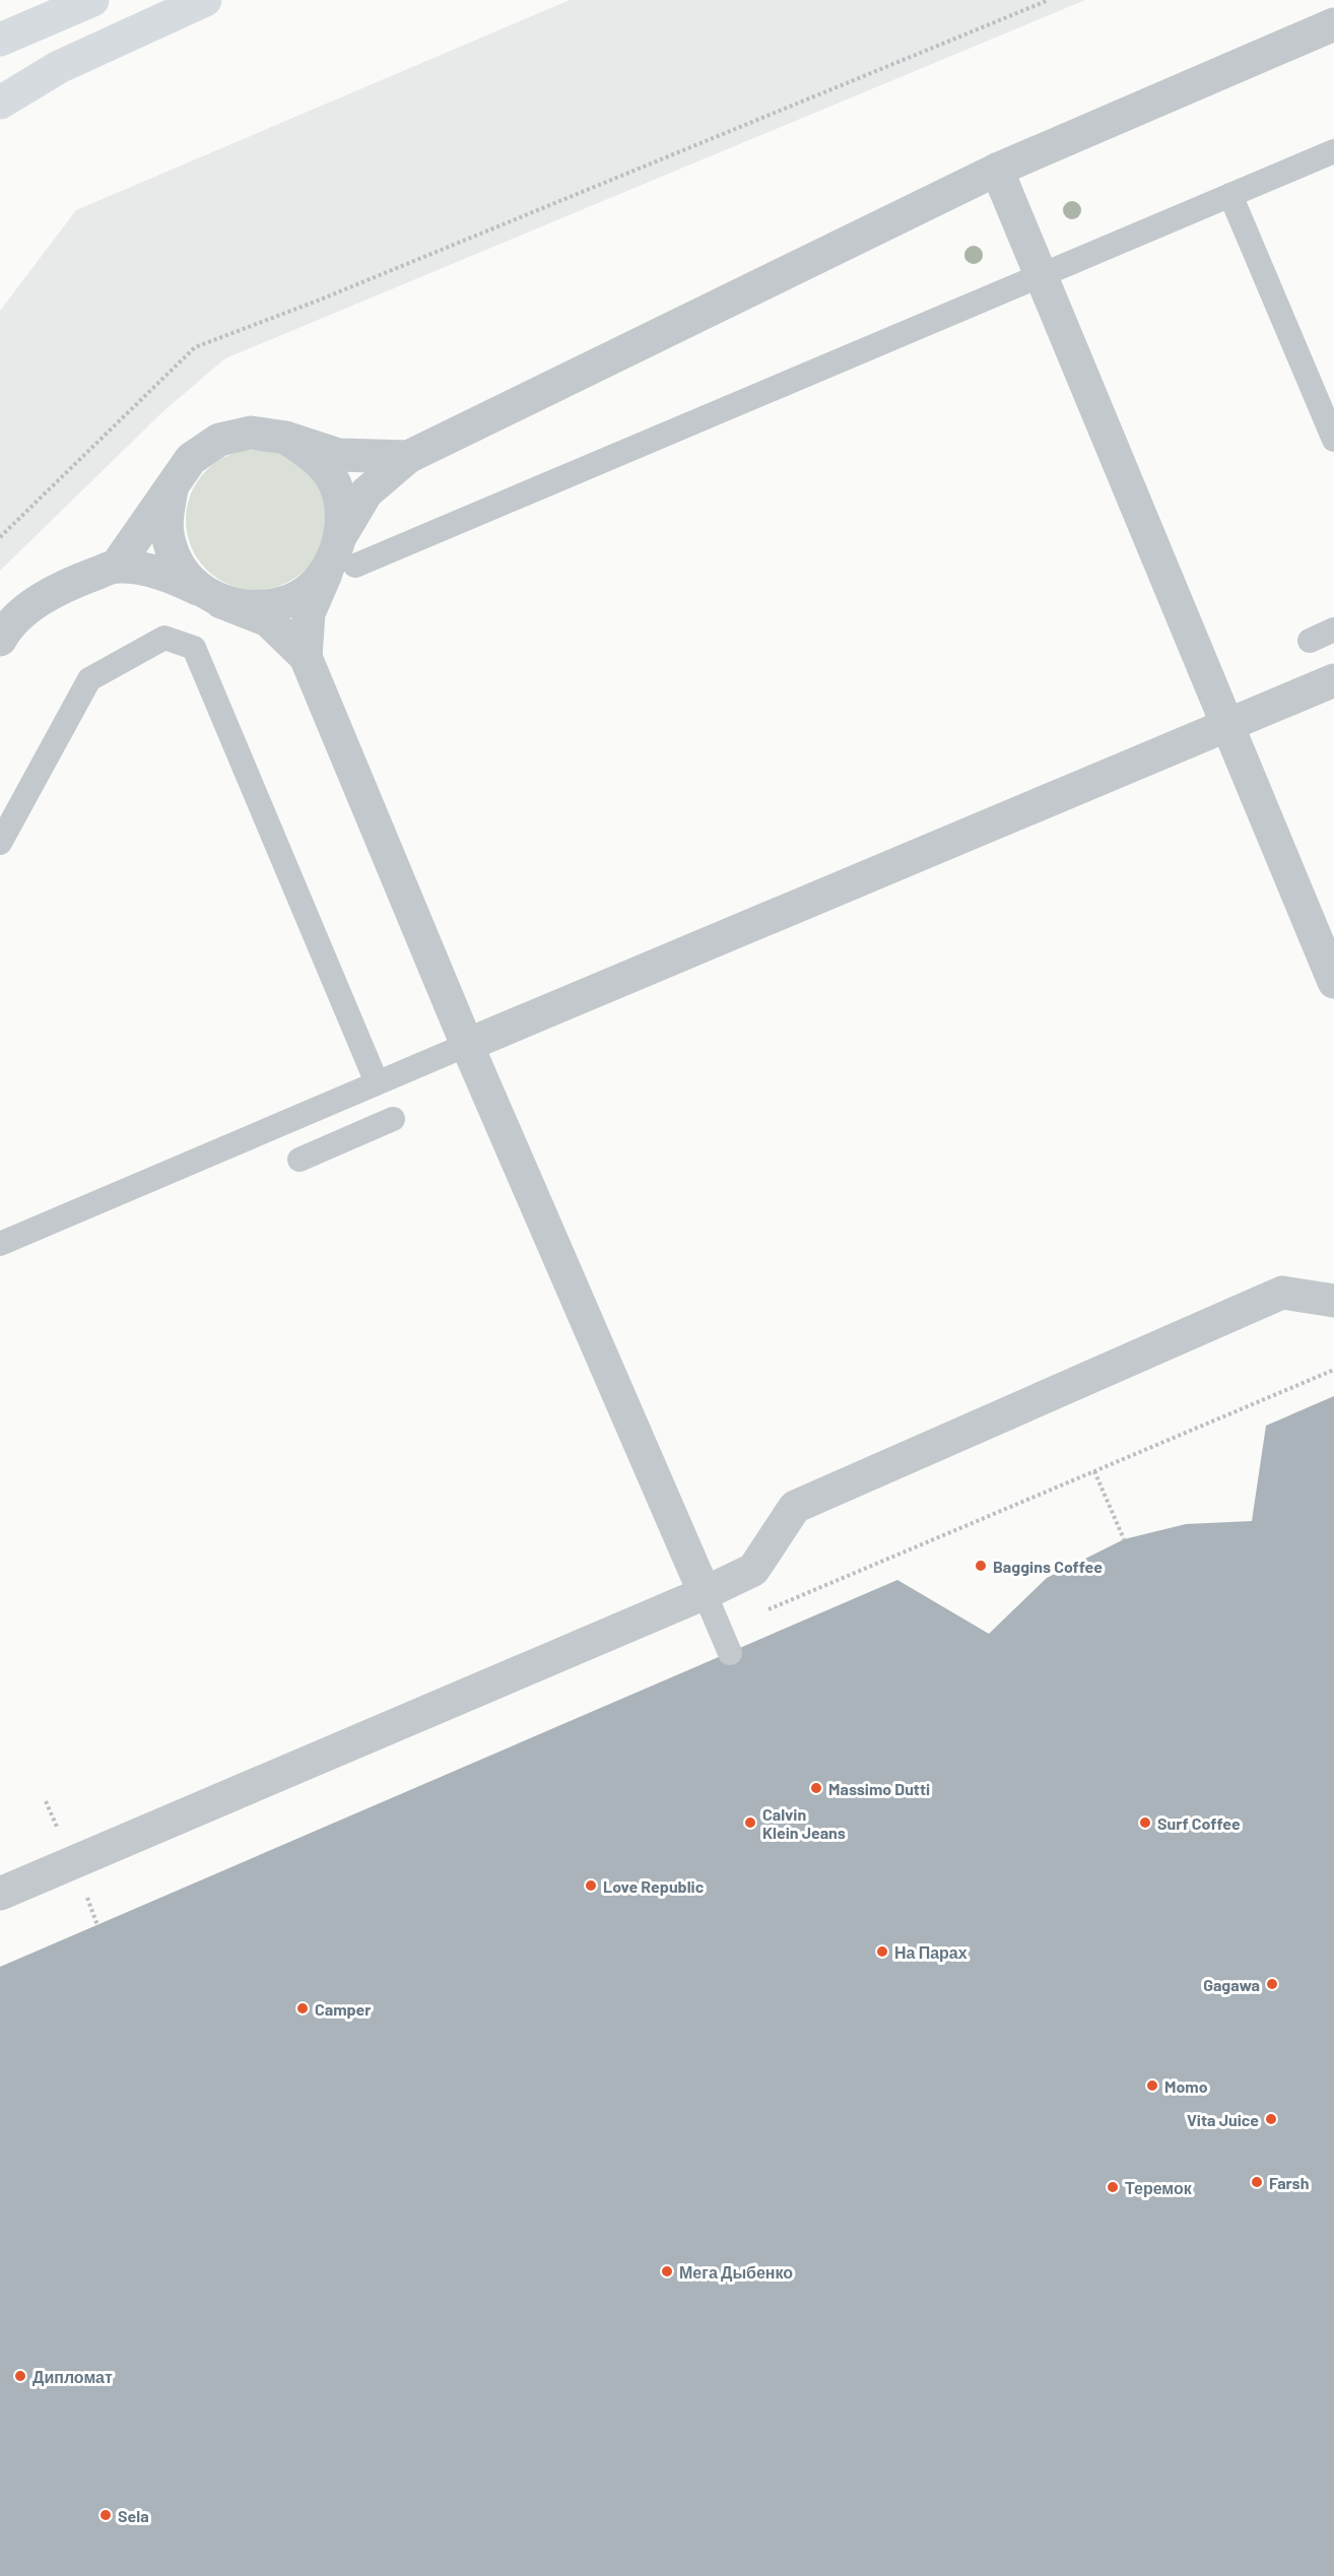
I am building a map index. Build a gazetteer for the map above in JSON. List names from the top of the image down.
{
  "places": [
    "Baggins Coffee",
    "Massimo Dutti",
    "Calvin Klein Jeans",
    "Surf Coffee",
    "Love Republic",
    "На Парах",
    "Gagawa",
    "Camper",
    "Momo",
    "Vita Juice",
    "Farsh",
    "Теремок",
    "Мега Дыбенко",
    "Дипломат",
    "Sela"
  ]
}
